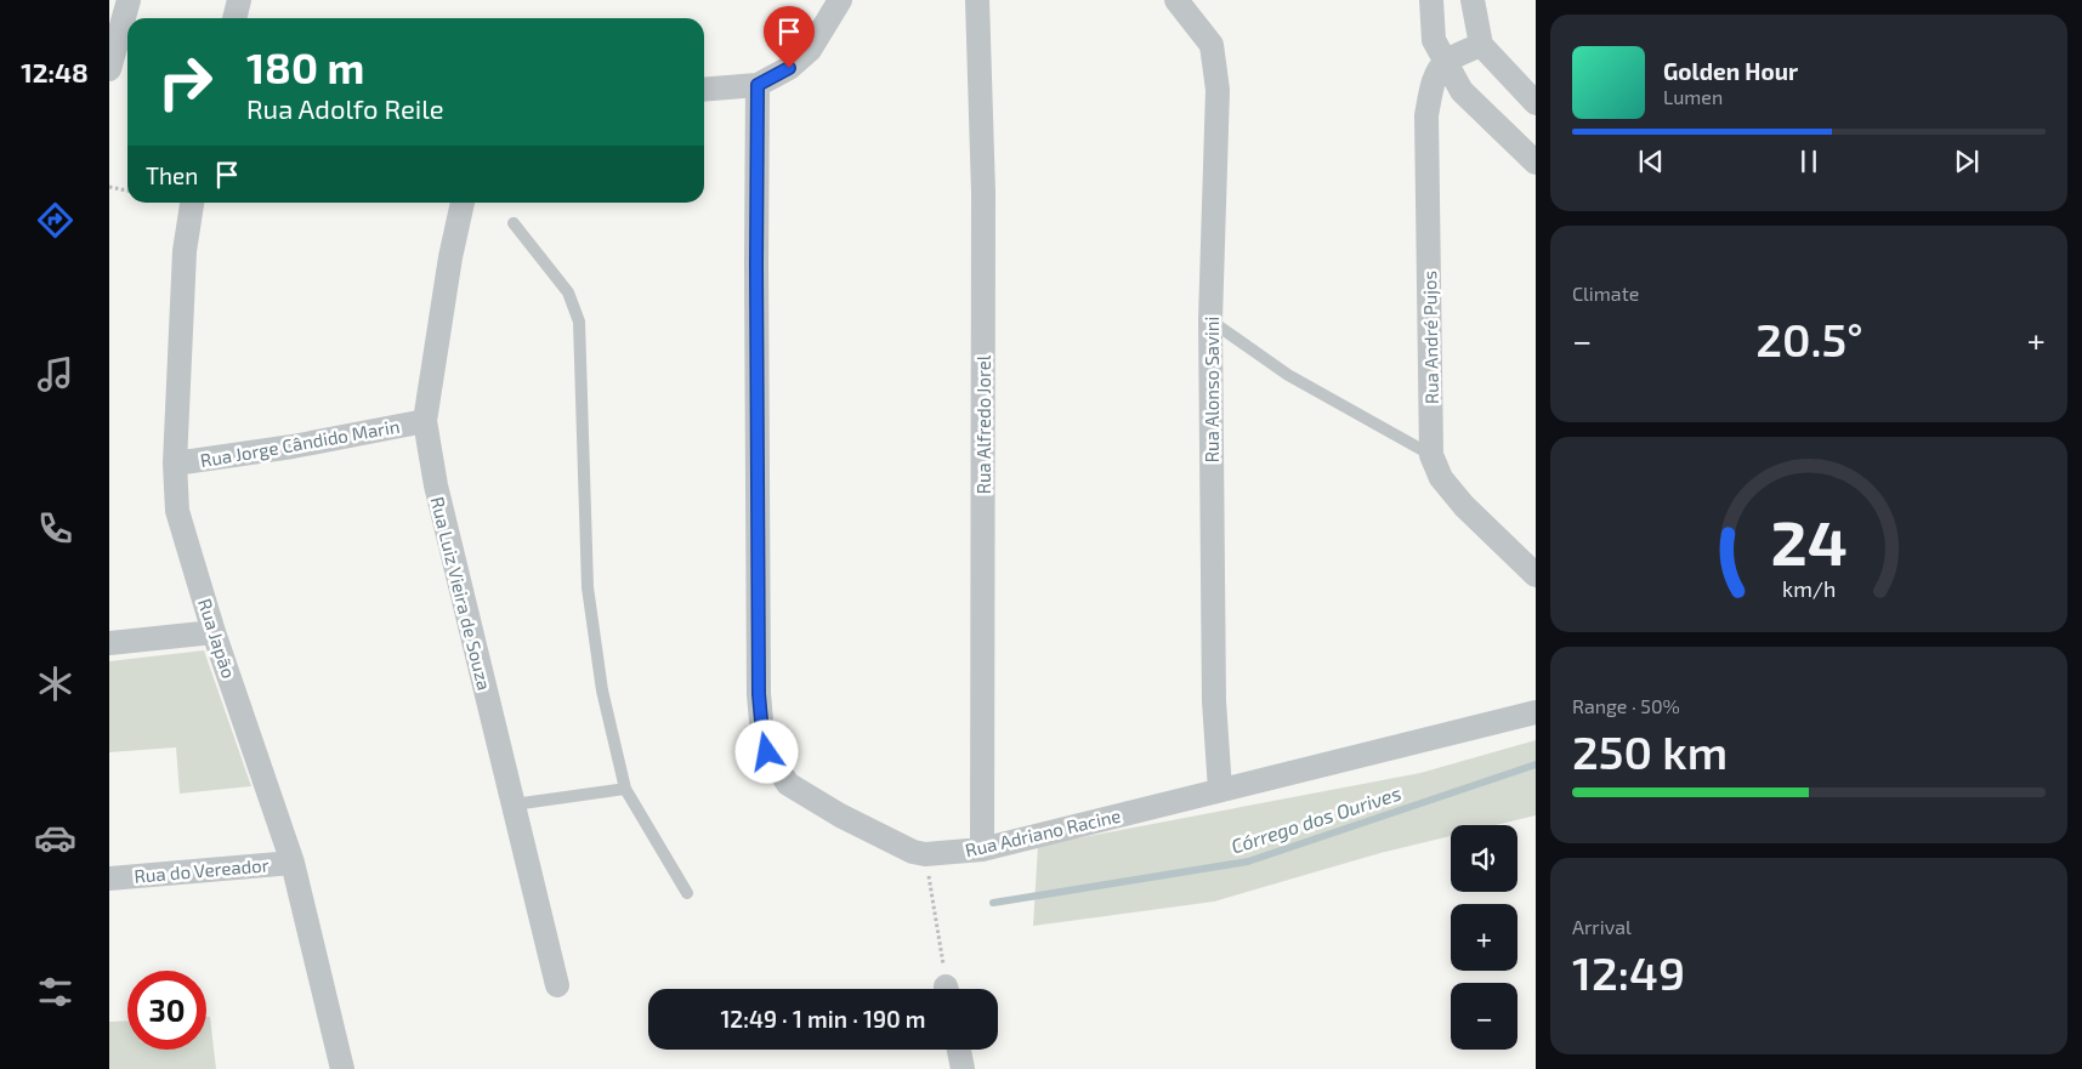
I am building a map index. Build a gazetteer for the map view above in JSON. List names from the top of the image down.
{
  "streets": {
    "street": [
      "Rua André Pujos",
      "Rua Alonso Savini",
      "Rua Alfredo Jorel",
      "Rua Jorge Cândido Marin",
      "Rua Luiz Vieira de Souza",
      "Rua Japão",
      "Rua Adriano Racine",
      "Rua do Vereador"
    ]
  },
  "crossings": [
    ["Rua Alonso Savini", "Rua Adriano Racine"],
    ["Rua Alfredo Jorel", "Rua Adriano Racine"],
    ["Rua Jorge Cândido Marin", "Rua Luiz Vieira de Souza"],
    ["Rua Jorge Cândido Marin", "Rua Japão"],
    ["Rua Japão", "Rua do Vereador"]
  ],
  "water": ["Córrego dos Ourives"],
  "page": {
    "tabs": "12:48",
    "turn": ["180 m", "Rua Adolfo Reile"],
    "song": ["Golden Hour", "Lumen"],
    "then": "Then",
    "tile": [
      "Climate",
      ["Range · 50%", "250 km"],
      ["Arrival", "12:49"]
    ],
    "heat": ["−", "20.5°", "+"],
    "map_buttons": ["+", "−"],
    "limit": "30",
    "trip": "12:49 · 1 min · 190 m",
    "gauge": ["24", "km/h"]
  }
}
